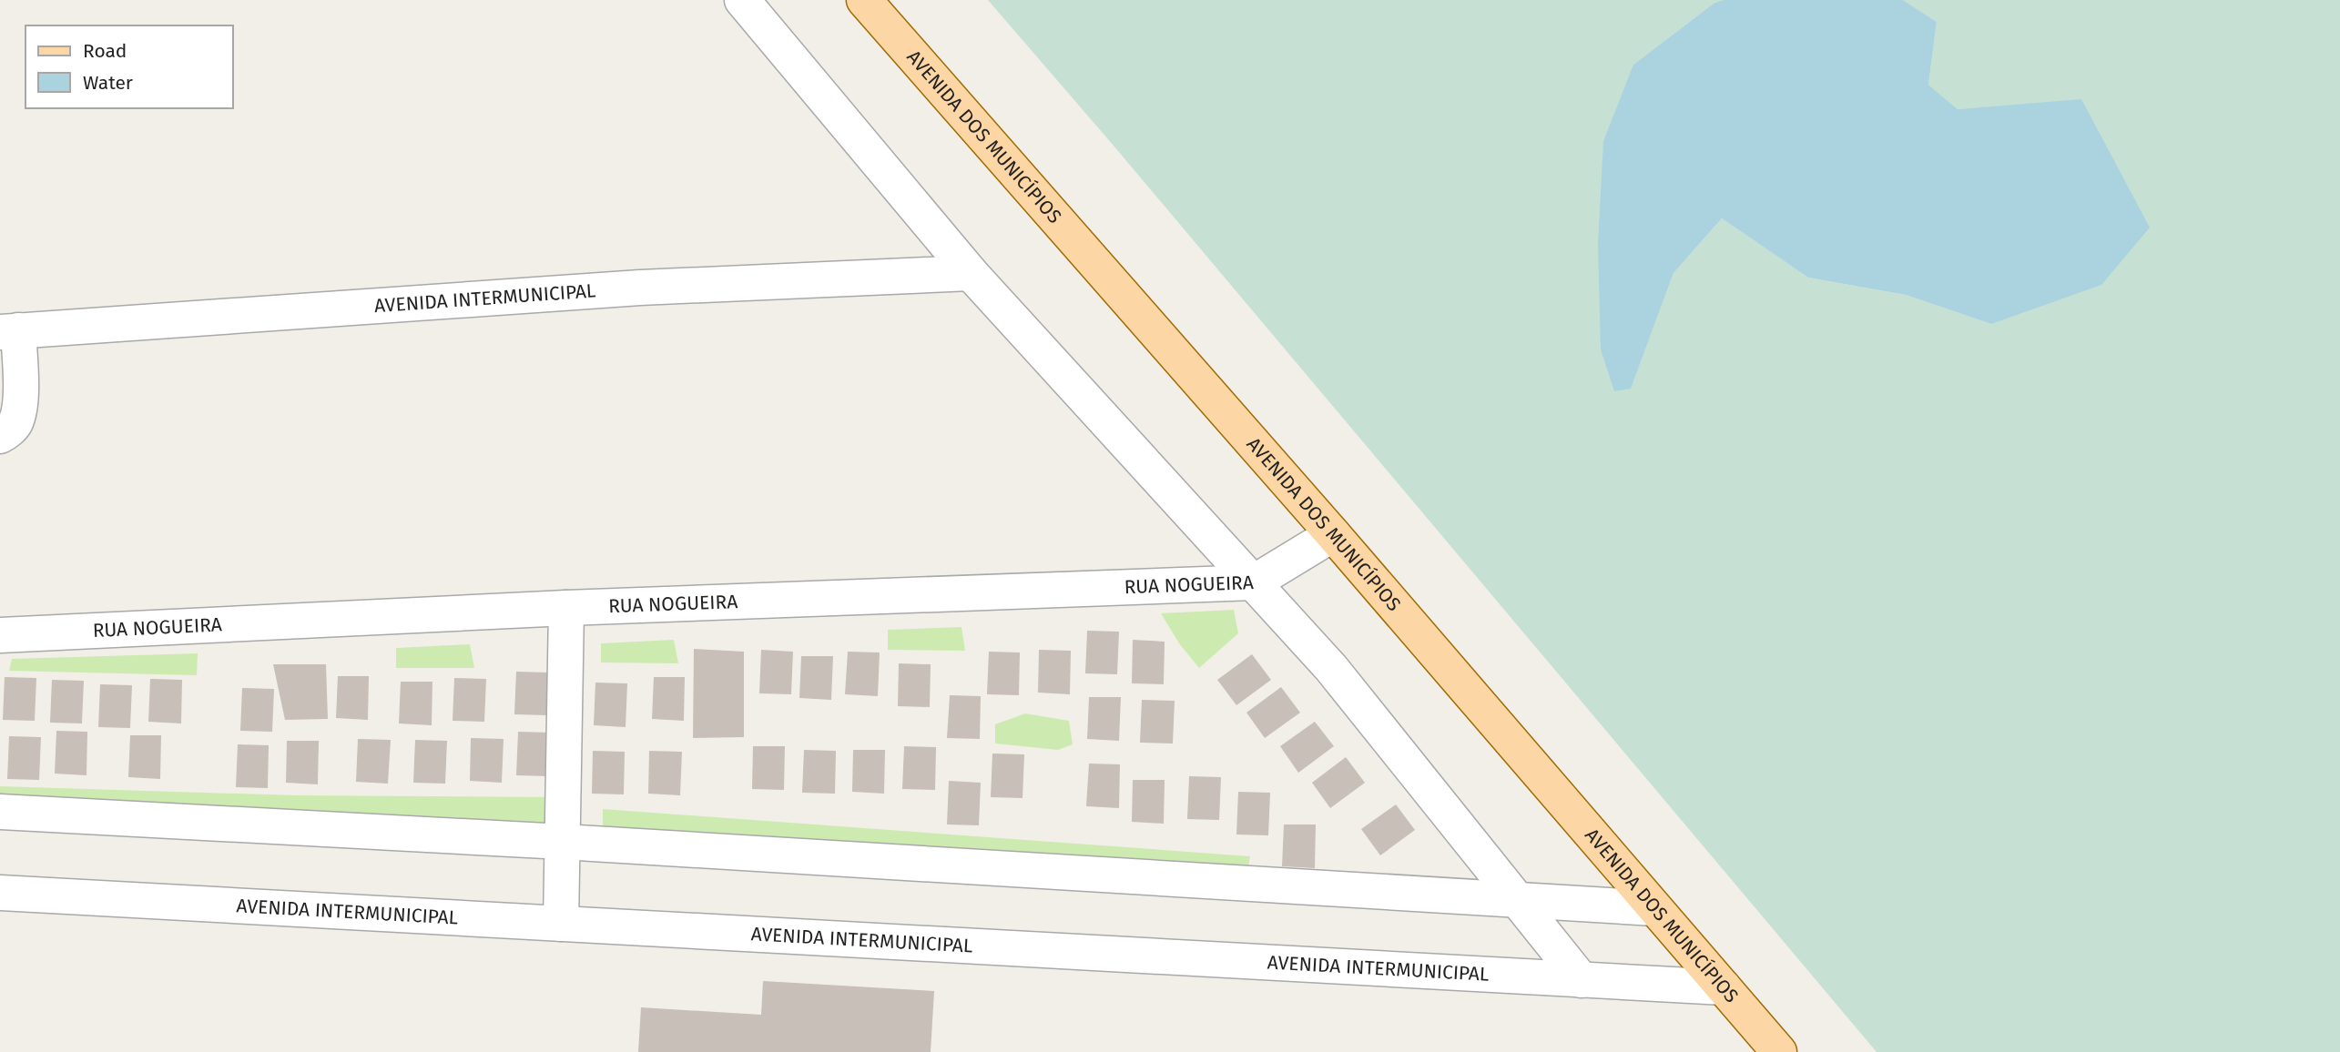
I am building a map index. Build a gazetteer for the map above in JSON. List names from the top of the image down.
{
  "streets": {
    "main road": ["AVENIDA DOS MUNICÍPIOS"],
    "street": ["AVENIDA INTERMUNICIPAL", "RUA NOGUEIRA"]
  },
  "crossings": [
    ["AVENIDA DOS MUNICÍPIOS", "AVENIDA INTERMUNICIPAL"],
    ["AVENIDA DOS MUNICÍPIOS", "RUA NOGUEIRA"]
  ],
  "legend": ["Road", "Water"]
}
